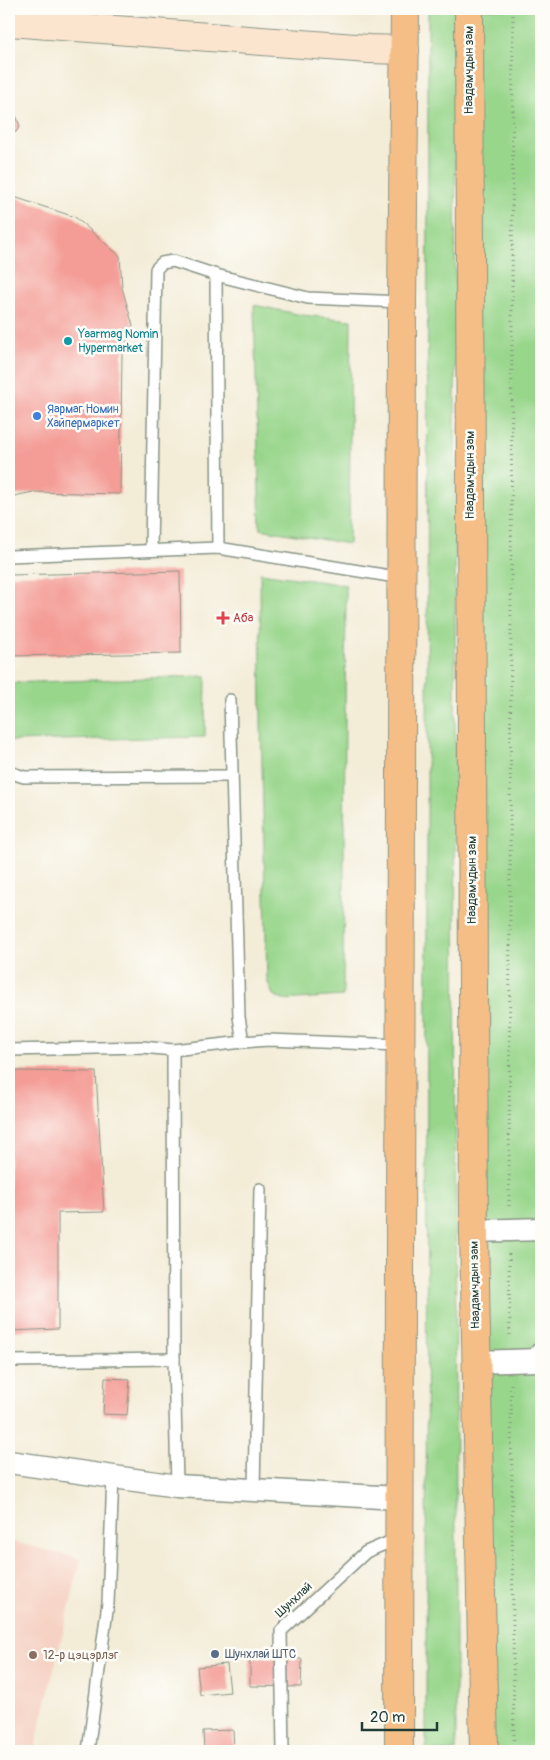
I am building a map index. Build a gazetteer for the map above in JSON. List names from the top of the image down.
{
  "streets": {
    "highway": ["Наадамчдын зам"],
    "lane": ["Шунхлай"]
  },
  "places": {
    "other": [
      "Yaarmag Nomin Hypermarket",
      "Яармаг Номин Хайпермаркет",
      "Шунхлай ШТС",
      "12-р цэцэрлэг"
    ],
    "health": ["Аба"]
  },
  "scale_bar": "20 m"
}
